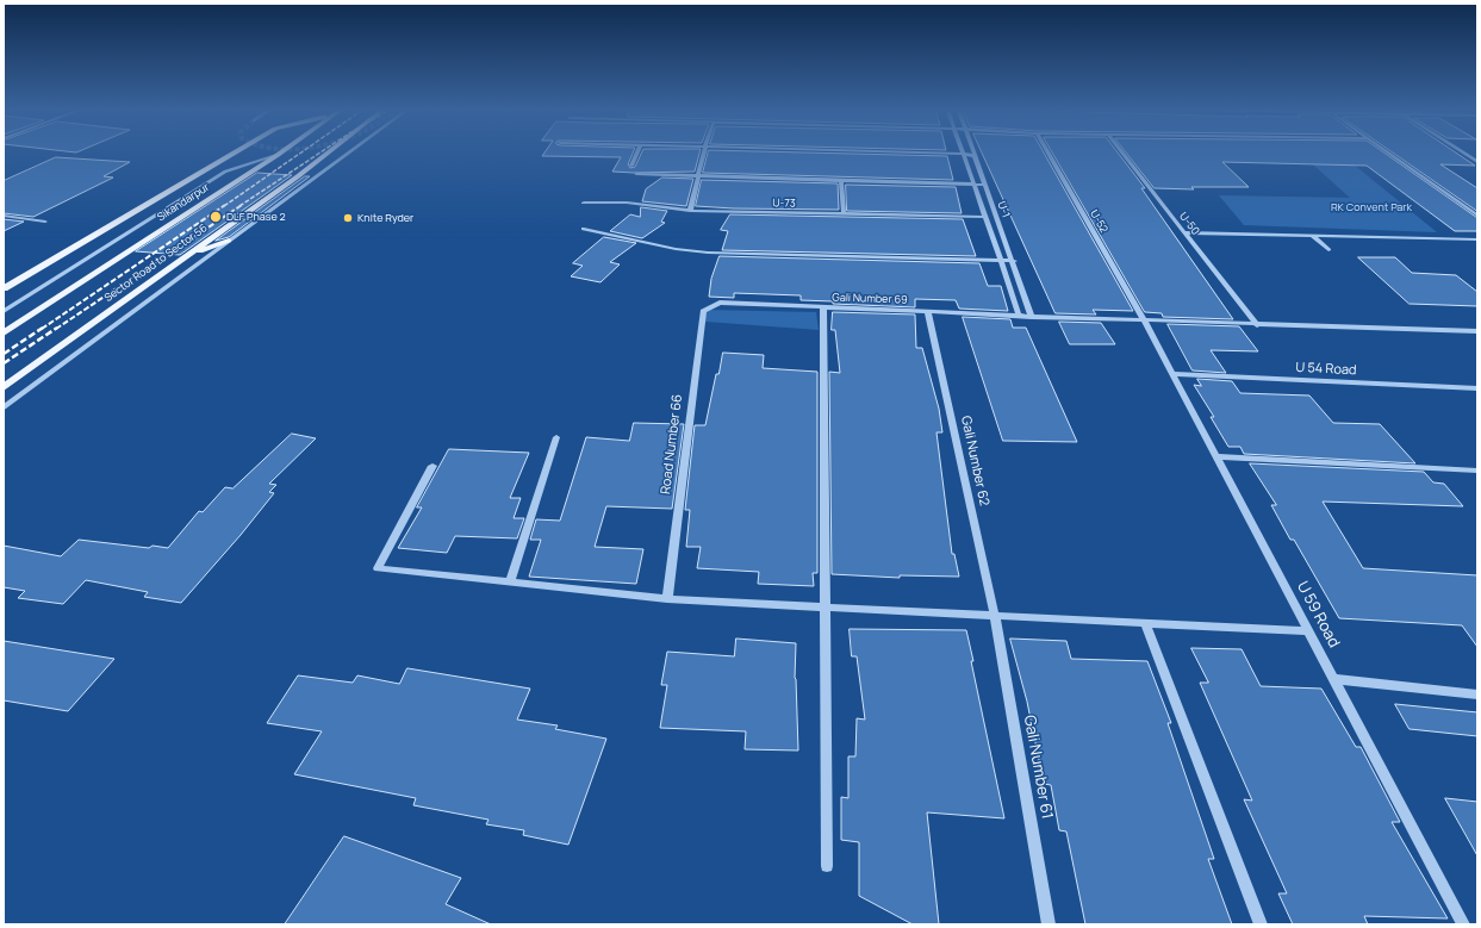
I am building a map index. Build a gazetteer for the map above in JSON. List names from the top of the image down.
{
  "streets": {
    "main road": ["Sikandarpur", "Sector Road to Sector 56"],
    "street": [
      "U-73",
      "U-1",
      "U-52",
      "U-50",
      "Gali Number 69",
      "U 54 Road",
      "Road Number 66",
      "Gali Number 62",
      "U 59 Road",
      "Gali Number 61"
    ]
  },
  "crossings": [
    ["U-73", "U-1"],
    ["U-1", "Gali Number 69"],
    ["U-52", "Gali Number 69"],
    ["U-52", "U 59 Road"],
    ["U-50", "Gali Number 69"],
    ["Gali Number 69", "Road Number 66"],
    ["Gali Number 69", "Gali Number 62"],
    ["Gali Number 69", "U 59 Road"],
    ["U 54 Road", "U 59 Road"],
    ["Gali Number 62", "Gali Number 61"]
  ],
  "parks": ["RK Convent Park"],
  "places": ["DLF Phase 2", "Knite Ryder"]
}
